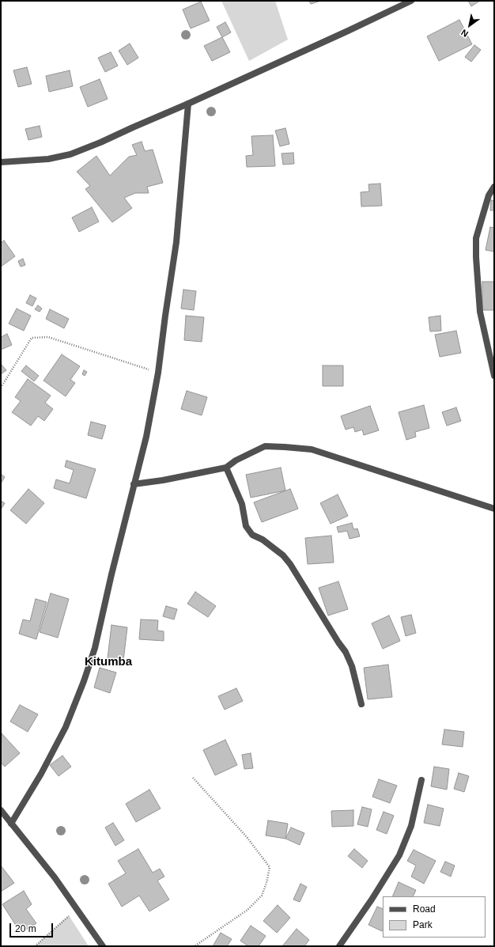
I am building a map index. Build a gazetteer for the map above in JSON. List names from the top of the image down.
{
  "districts": ["Kitumba"],
  "legend": ["Road", "Park"],
  "scale_bar": "20 m",
  "north": "bottom left"
}
